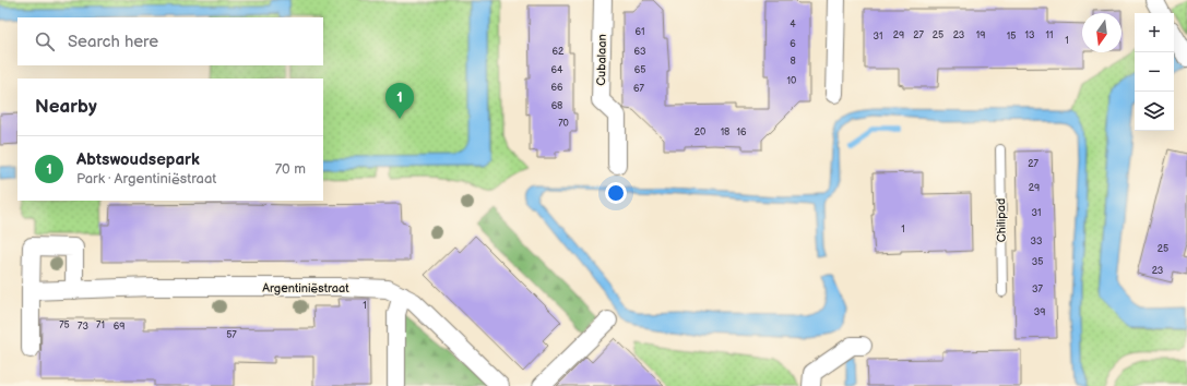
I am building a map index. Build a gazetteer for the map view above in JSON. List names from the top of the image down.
{
  "streets": {
    "street": ["Cubalaan", "Argentiniëstraat"],
    "lane": ["Chilipad"]
  },
  "house_numbers": [
    "4",
    "61",
    "29",
    "27",
    "25",
    "23",
    "19",
    "13",
    "11",
    "31",
    "15",
    "1",
    "6",
    "62",
    "63",
    "8",
    "64",
    "65",
    "10",
    "66",
    "67",
    "68",
    "70",
    "20",
    "18",
    "16",
    "27",
    "29",
    "31",
    "1",
    "33",
    "25",
    "35",
    "23",
    "37",
    "1",
    "39",
    "75",
    "71",
    "73",
    "69",
    "57"
  ],
  "north": "bottom",
  "page": {
    "map_buttons": ["+", "−"],
    "search": "Search here",
    "heading": "Nearby",
    "pins": "1",
    "list": [
      {
        "mark": "1",
        "name": "Abtswoudsepark",
        "note": "Park · Argentiniëstraat",
        "value": "70 m"
      }
    ]
  }
}
